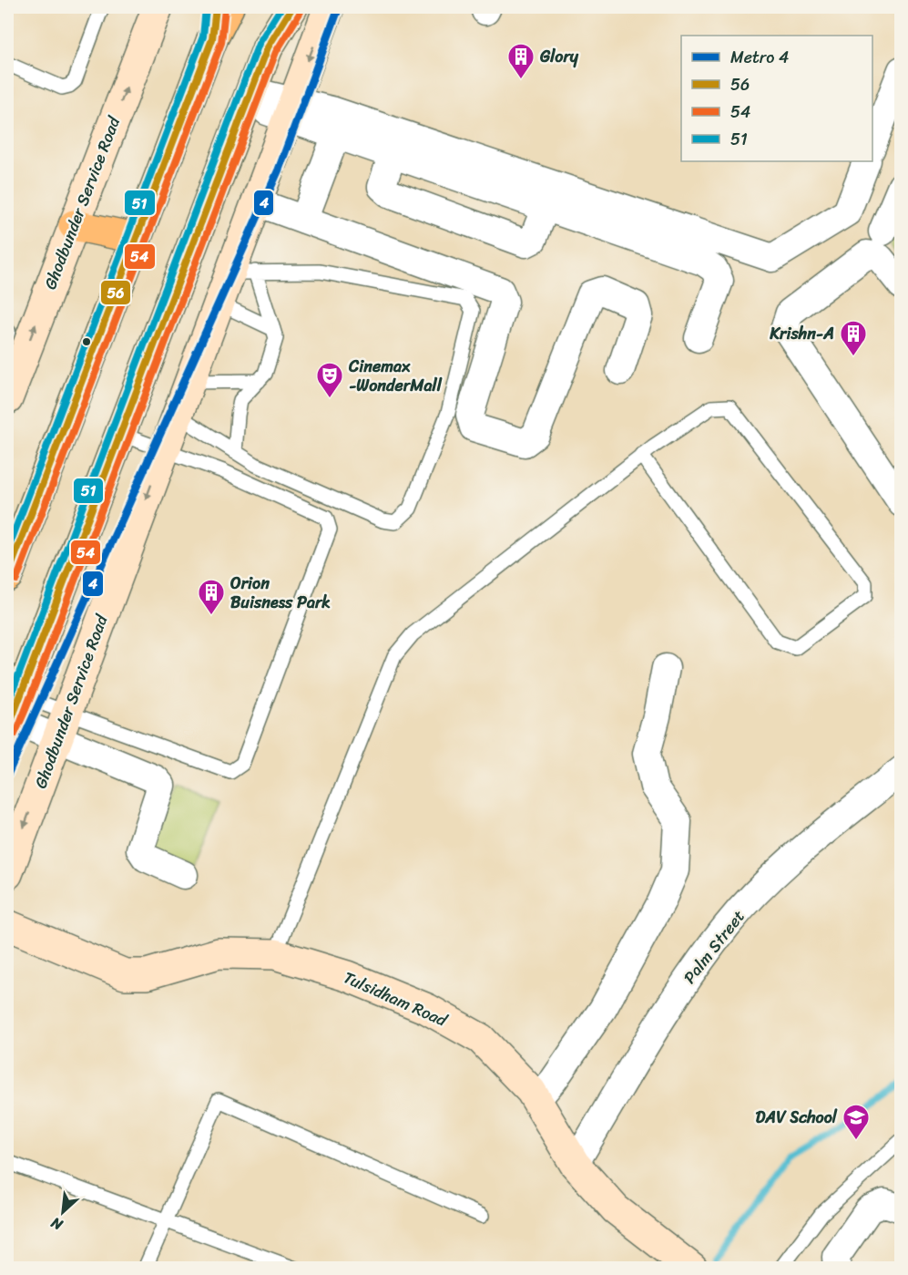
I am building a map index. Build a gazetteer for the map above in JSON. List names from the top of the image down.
{
  "streets": {
    "street": ["Ghodbunder Service Road", "Palm Street", "Tulsidham Road"]
  },
  "crossings": [
    ["Palm Street", "Tulsidham Road"]
  ],
  "places": {
    "building": ["Glory", "Krishn-A", "Orion Buisness Park"],
    "theatre": ["Cinemax -WonderMall"],
    "school or university": ["DAV School"]
  },
  "lines": [
    "metro line 4",
    "transit line 56",
    "transit line 51",
    "transit line 54"
  ],
  "legend": [
    "Metro 4",
    "56",
    "54",
    "51"
  ],
  "north": "bottom left"
}
